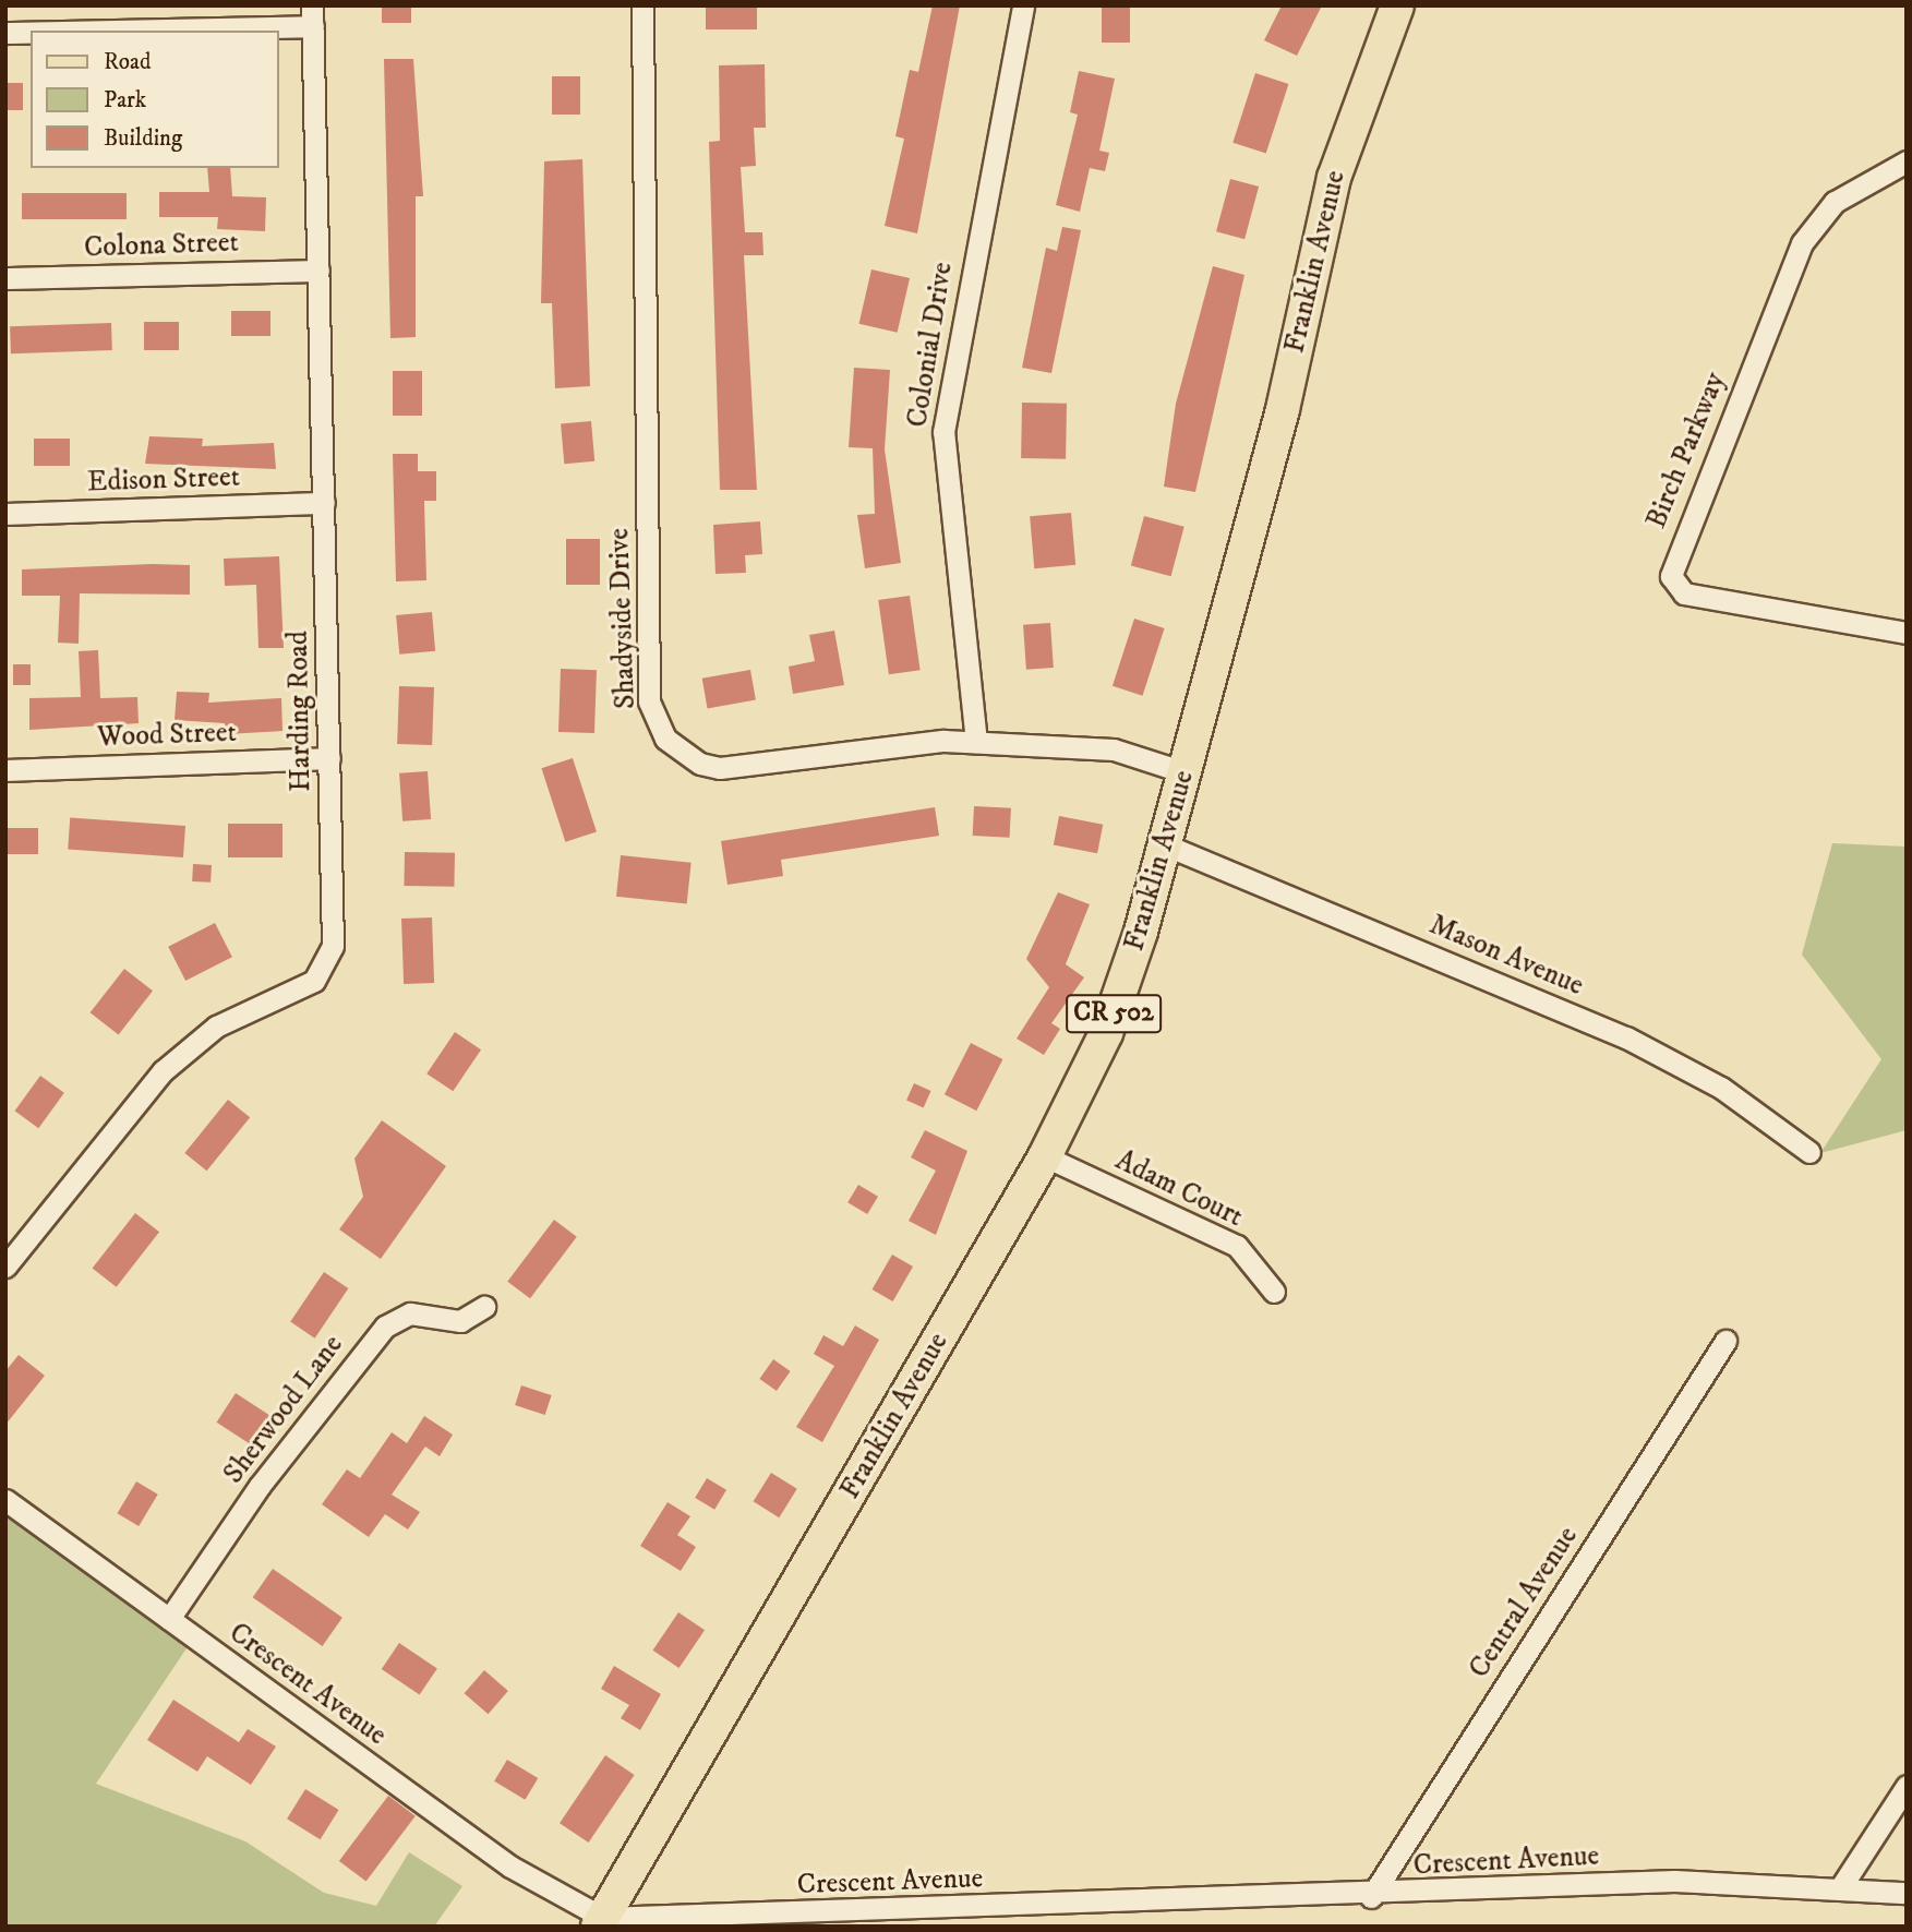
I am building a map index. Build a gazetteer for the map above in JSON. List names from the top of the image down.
{
  "streets": {
    "main road": ["Franklin Avenue", "CR 502"],
    "street": [
      "Colona Street",
      "Colonial Drive",
      "Birch Parkway",
      "Edison Street",
      "Shadyside Drive",
      "Harding Road",
      "Wood Street",
      "Mason Avenue",
      "Adam Court",
      "Sherwood Lane",
      "Central Avenue",
      "Crescent Avenue"
    ]
  },
  "crossings": [
    ["Colona Street", "Harding Road"],
    ["Franklin Avenue", "Shadyside Drive"],
    ["Franklin Avenue", "Mason Avenue"],
    ["Franklin Avenue", "Adam Court"],
    ["Franklin Avenue", "Crescent Avenue"],
    ["Colonial Drive", "Shadyside Drive"],
    ["Edison Street", "Harding Road"],
    ["Harding Road", "Wood Street"],
    ["Sherwood Lane", "Crescent Avenue"],
    ["Central Avenue", "Crescent Avenue"]
  ],
  "legend": ["Road", "Park", "Building"]
}
